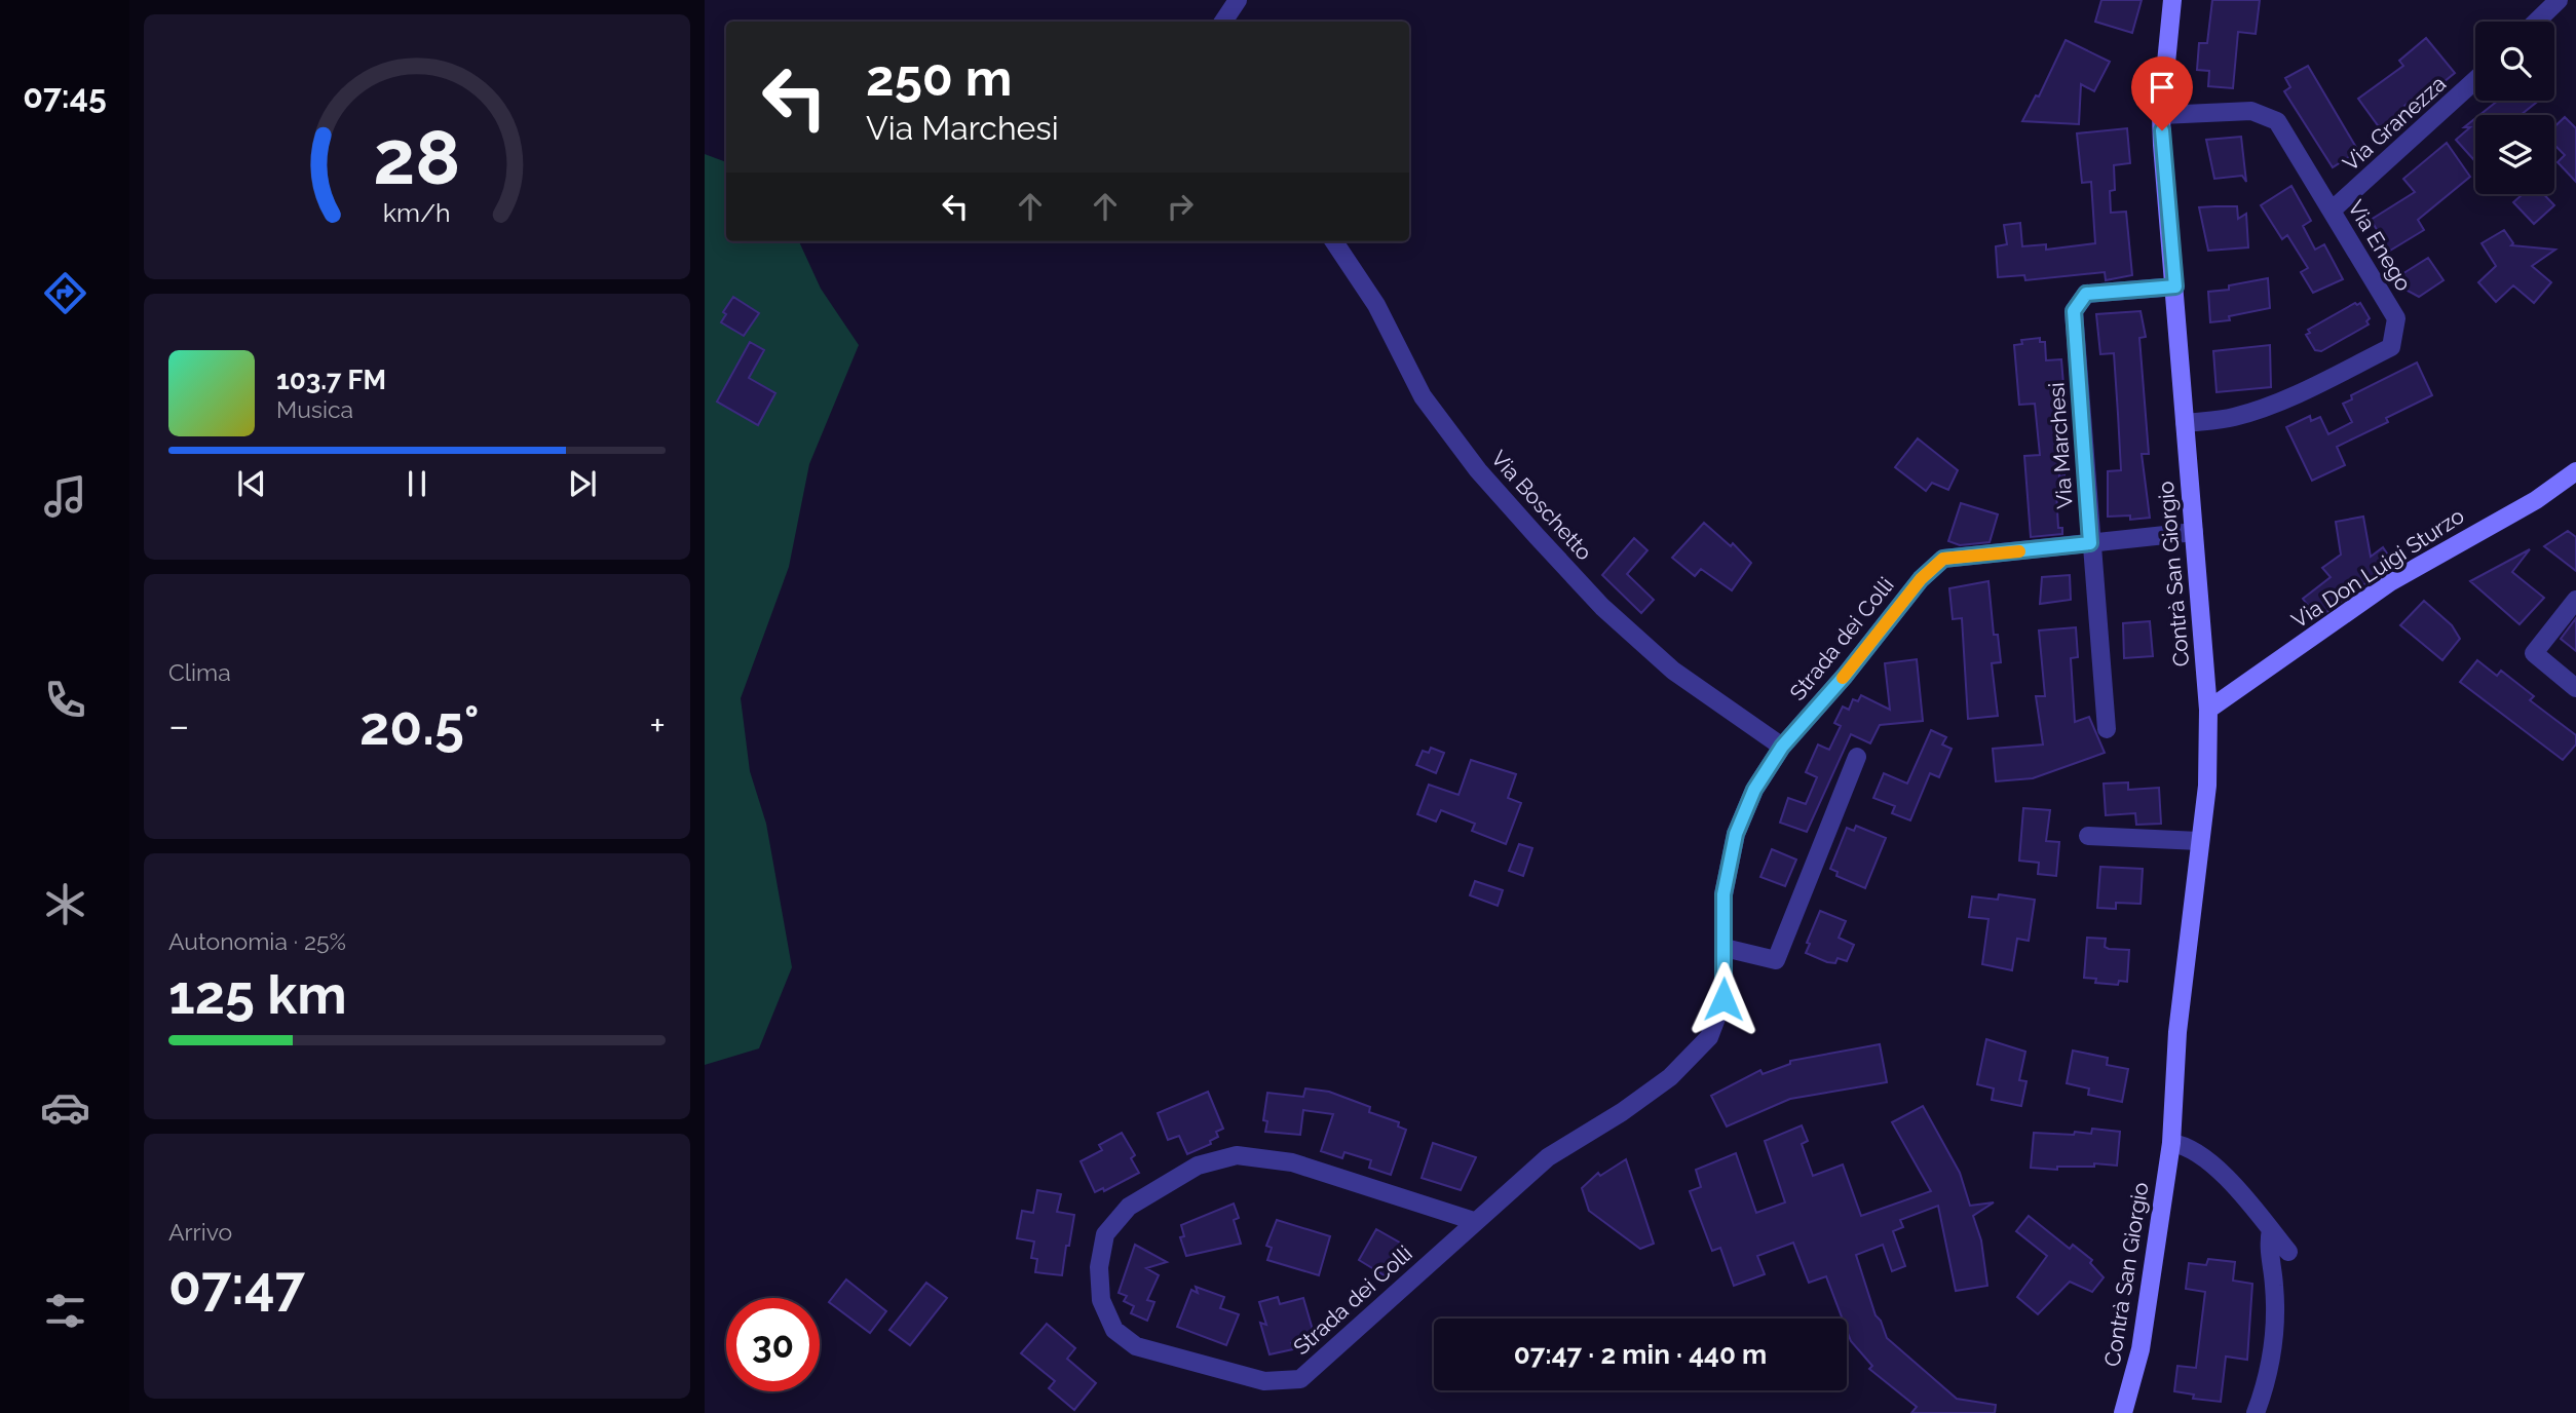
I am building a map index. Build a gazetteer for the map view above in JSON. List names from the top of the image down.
{
  "streets": {
    "street": [
      "Via Granezza",
      "Via Enego",
      "Via Marchesi",
      "Via Boschetto",
      "Via Don Luigi Sturzo",
      "Contrà San Giorgio",
      "Strada dei Colli"
    ]
  },
  "crossings": [
    ["Via Granezza", "Via Enego"],
    ["Via Enego", "Contrà San Giorgio"],
    ["Via Marchesi", "Contrà San Giorgio"],
    ["Via Marchesi", "Strada dei Colli"],
    ["Via Boschetto", "Strada dei Colli"],
    ["Via Don Luigi Sturzo", "Contrà San Giorgio"],
    ["Contrà San Giorgio", "Strada dei Colli"]
  ],
  "page": {
    "tabs": "07:45",
    "turn": ["250 m", "Via Marchesi"],
    "song": ["103.7 FM", "Musica"],
    "tile": [
      "Clima",
      ["Autonomia · 25%", "125 km"],
      ["Arrivo", "07:47"]
    ],
    "heat": ["−", "20.5°", "+"],
    "limit": "30",
    "trip": "07:47 · 2 min · 440 m",
    "gauge": ["28", "km/h"]
  }
}
